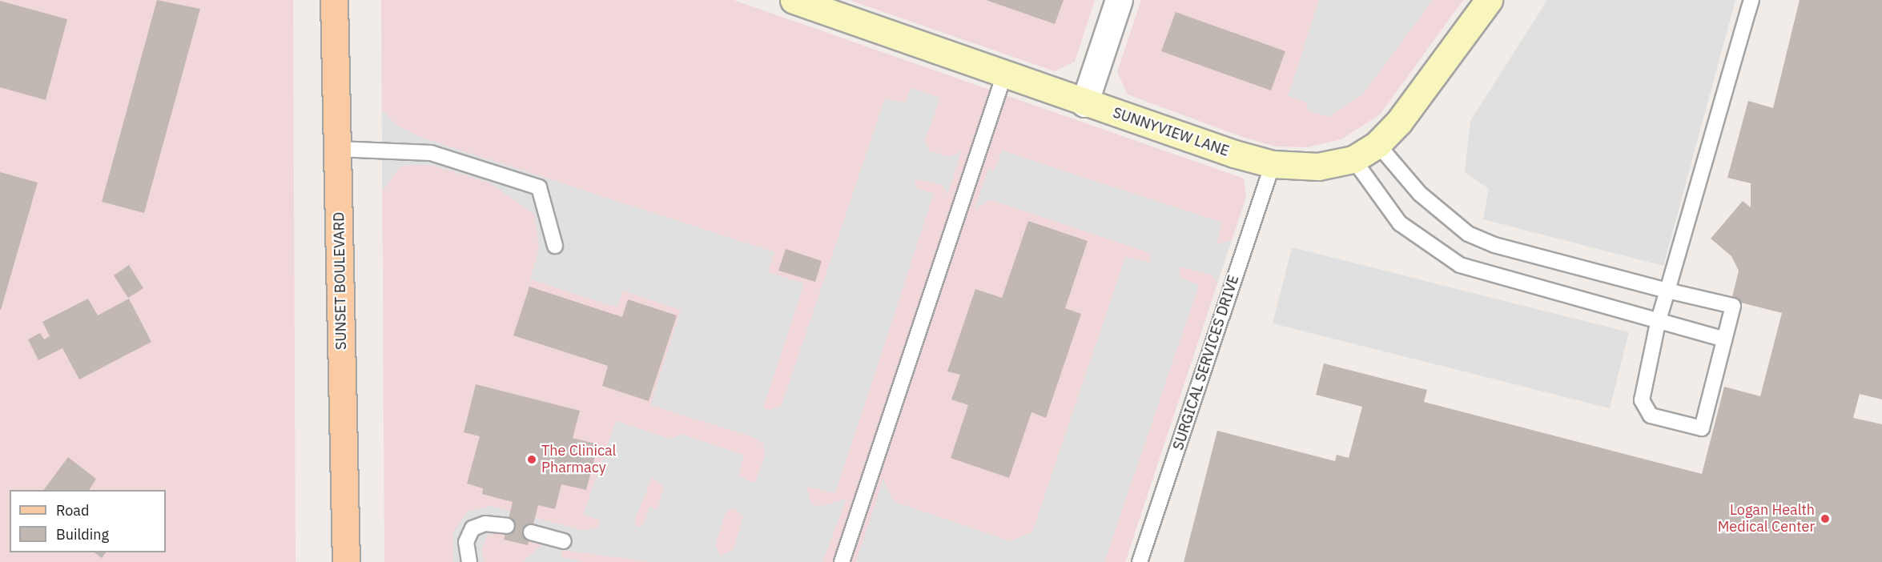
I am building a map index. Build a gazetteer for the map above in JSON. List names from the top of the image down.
{
  "streets": {
    "main road": ["SUNSET BOULEVARD"],
    "street": ["SUNNYVIEW LANE"],
    "lane": ["SURGICAL SERVICES DRIVE"]
  },
  "crossings": [
    ["SUNNYVIEW LANE", "SURGICAL SERVICES DRIVE"]
  ],
  "places": ["The Clinical Pharmacy", "Logan Health Medical Center"],
  "legend": ["Road", "Building"]
}
